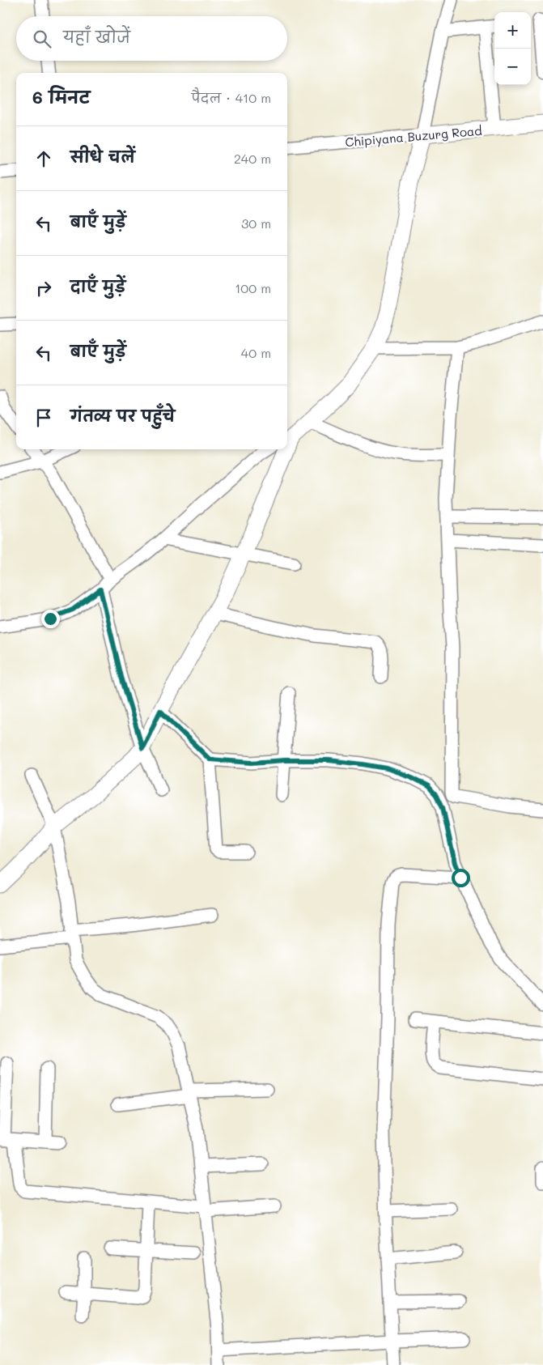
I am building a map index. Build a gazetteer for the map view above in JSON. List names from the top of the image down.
{
  "streets": {
    "street": ["Chipiyana Buzurg Road"]
  },
  "page": {
    "map_buttons": ["+", "−"],
    "search": "यहाँ खोजें",
    "heading": ["6 मिनट", "पैदल · 410 m"],
    "list": [
      ["सीधे चलें", "240 m"],
      ["बाएँ मुड़ें", "30 m"],
      ["दाएँ मुड़ें", "100 m"],
      ["बाएँ मुड़ें", "40 m"],
      "गंतव्य पर पहुँचे"
    ]
  }
}
